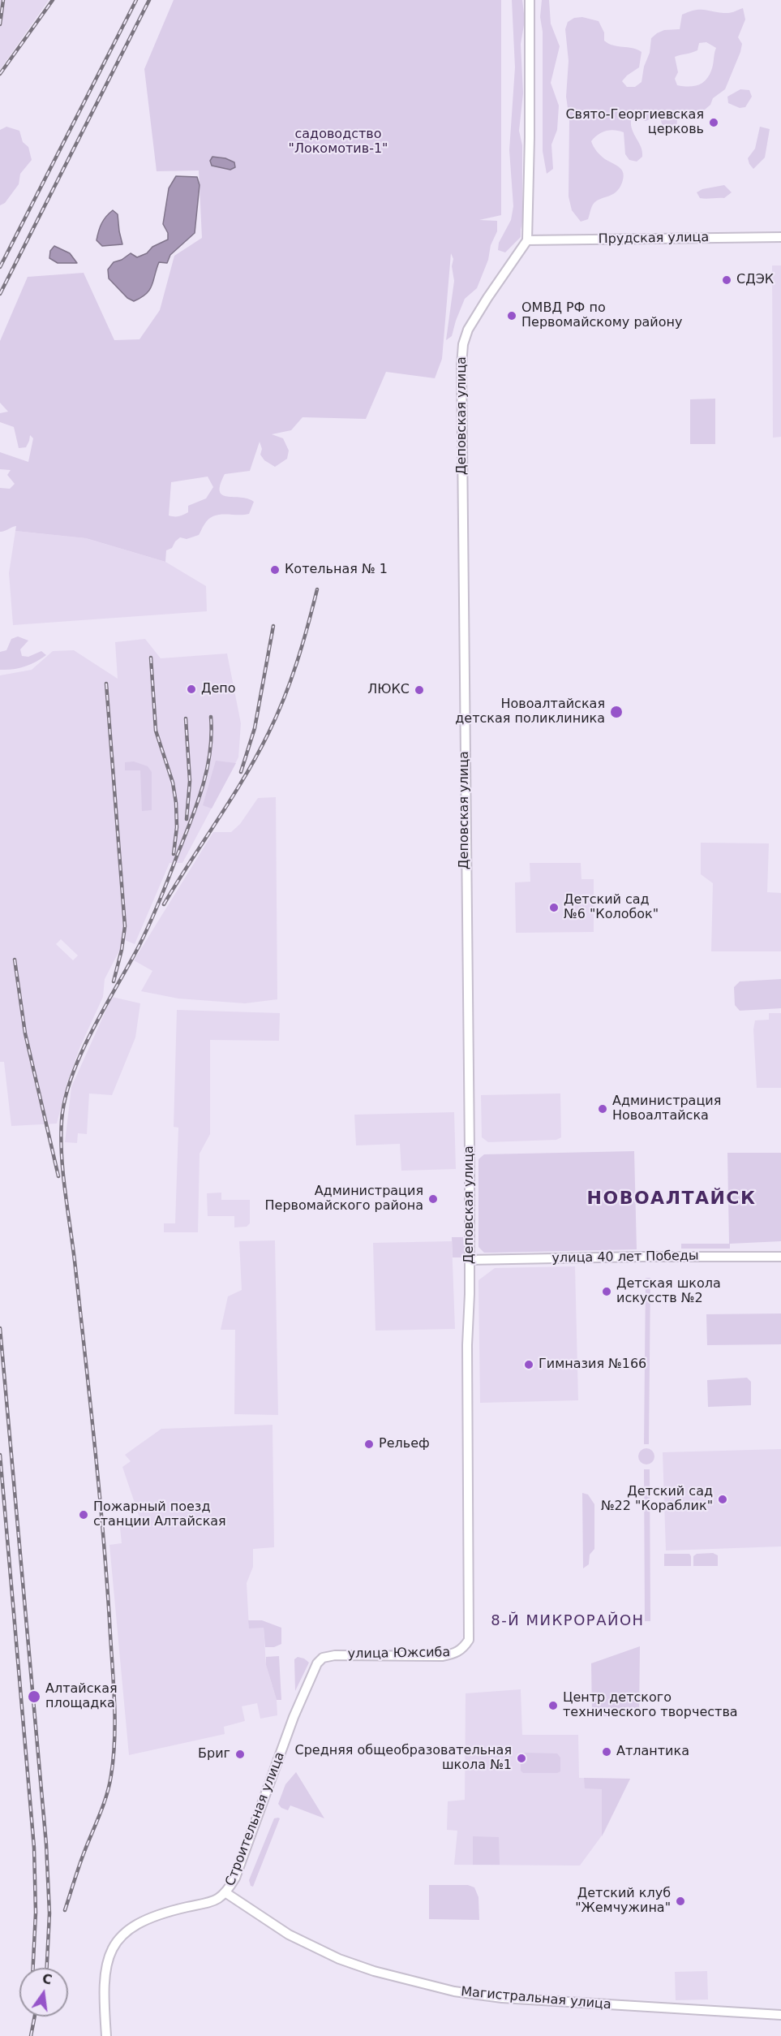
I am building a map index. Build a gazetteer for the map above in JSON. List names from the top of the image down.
{
  "streets": {
    "street": [
      "Прудская улица",
      "Деповская улица",
      "улица 40 лет Победы",
      "улица Южсиба",
      "Строительная улица",
      "Магистральная улица"
    ]
  },
  "crossings": [
    ["Прудская улица", "Деповская улица"],
    ["Деповская улица", "улица 40 лет Победы"],
    ["Деповская улица", "улица Южсиба"],
    ["улица Южсиба", "Строительная улица"],
    ["Строительная улица", "Магистральная улица"]
  ],
  "districts": ["НОВОАЛТАЙСК", "8-Й МИКРОРАЙОН"],
  "parks": ["садоводство \"Локомотив-1\""],
  "places": [
    "Свято-Георгиевская церковь",
    "СДЭК",
    "ОМВД РФ по Первомайскому району",
    "Котельная № 1",
    "Депо",
    "ЛЮКС",
    "Новоалтайская детская поликлиника",
    "Детский сад №6 \"Колобок\"",
    "Администрация Новоалтайска",
    "Администрация Первомайского района",
    "Детская школа искусств №2",
    "Гимназия №166",
    "Рельеф",
    "Детский сад №22 \"Кораблик\"",
    "Пожарный поезд станции Алтайская",
    "Алтайская площадка",
    "Центр детского технического творчества",
    "Атлантика",
    "Бриг",
    "Средняя общеобразовательная школа №1",
    "Детский клуб \"Жемчужина\""
  ],
  "north": "top"
}
